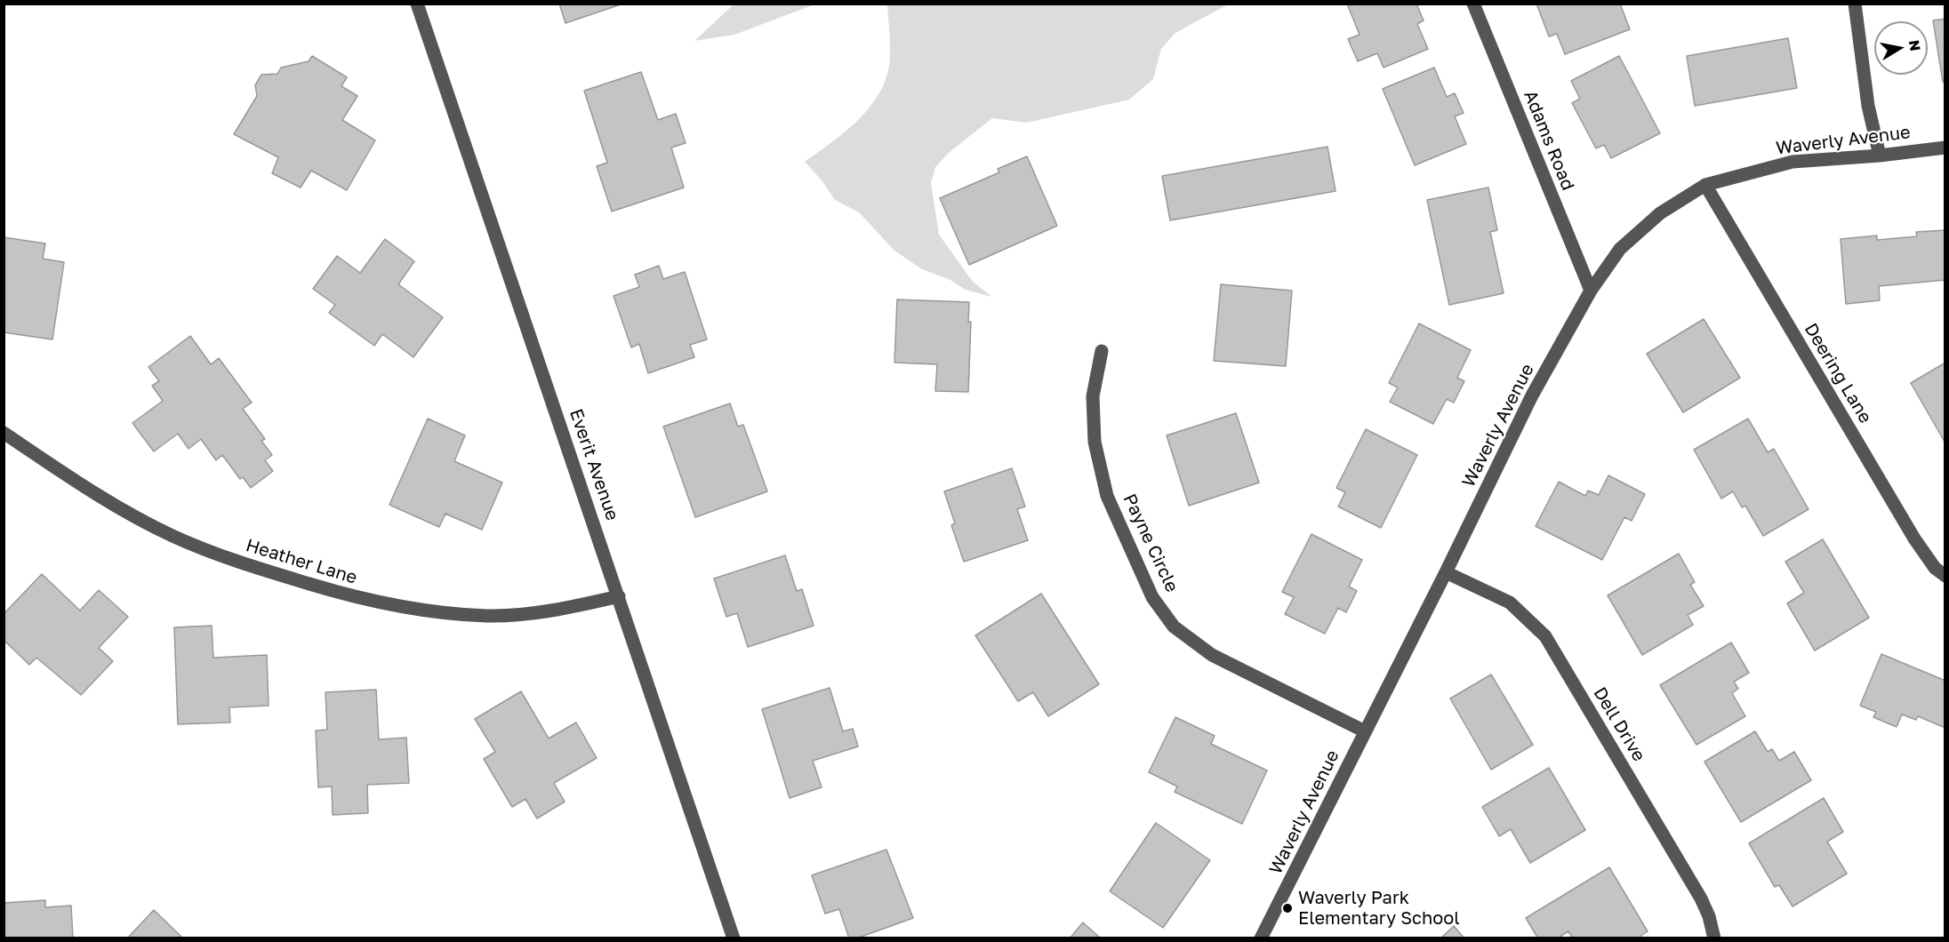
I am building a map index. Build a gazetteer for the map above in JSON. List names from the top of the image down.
{
  "streets": {
    "street": [
      "Adams Road",
      "Waverly Avenue",
      "Deering Lane",
      "Everit Avenue",
      "Payne Circle",
      "Heather Lane",
      "Dell Drive"
    ]
  },
  "crossings": [
    ["Adams Road", "Waverly Avenue"],
    ["Waverly Avenue", "Deering Lane"],
    ["Waverly Avenue", "Payne Circle"],
    ["Waverly Avenue", "Dell Drive"],
    ["Everit Avenue", "Heather Lane"]
  ],
  "places": ["Waverly Park Elementary School"],
  "north": "right"
}
